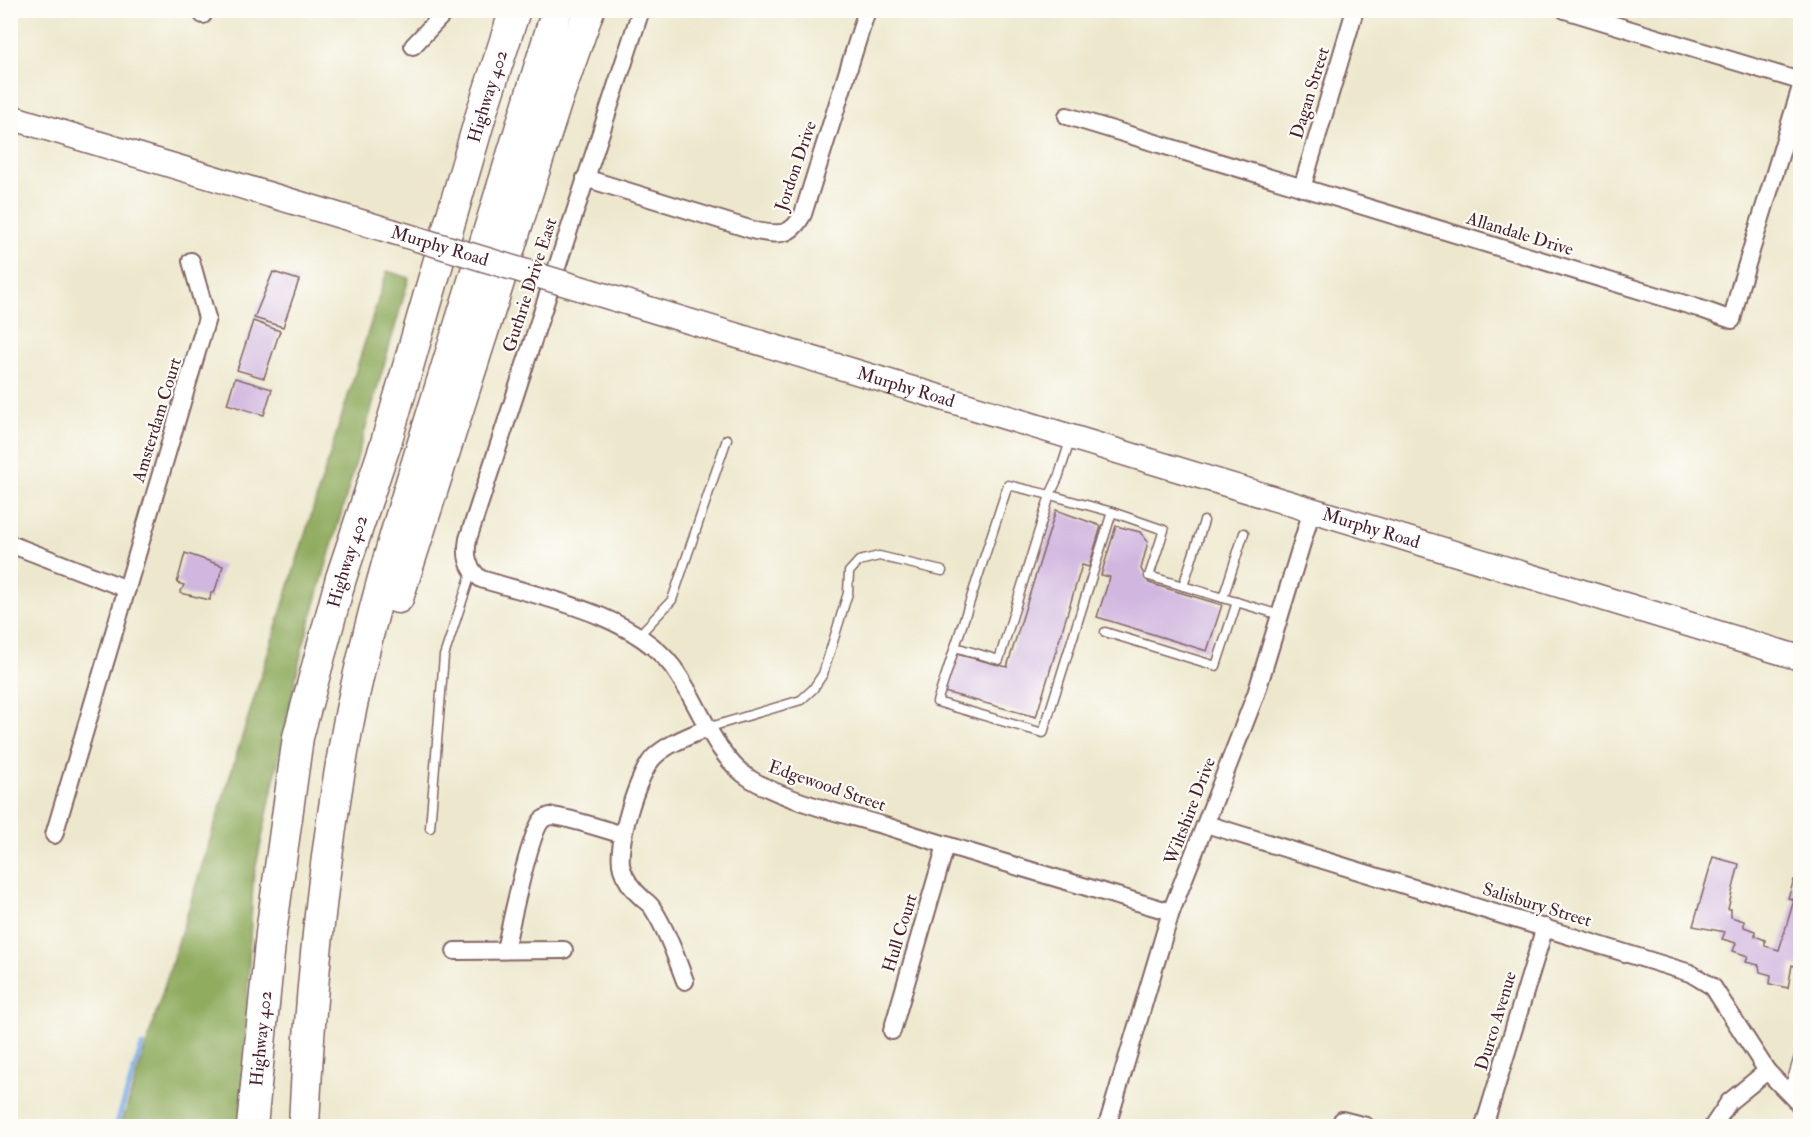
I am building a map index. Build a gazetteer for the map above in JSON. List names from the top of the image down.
{
  "streets": {
    "highway": ["Highway 402"],
    "street": [
      "Dagan Street",
      "Jordon Drive",
      "Allandale Drive",
      "Murphy Road",
      "Guthrie Drive East",
      "Amsterdam Court",
      "Edgewood Street",
      "Wiltshire Drive",
      "Salisbury Street",
      "Hull Court",
      "Durco Avenue"
    ]
  },
  "crossings": [
    ["Dagan Street", "Allandale Drive"],
    ["Jordon Drive", "Guthrie Drive East"],
    ["Murphy Road", "Wiltshire Drive"],
    ["Guthrie Drive East", "Edgewood Street"],
    ["Edgewood Street", "Wiltshire Drive"],
    ["Edgewood Street", "Hull Court"],
    ["Wiltshire Drive", "Salisbury Street"],
    ["Salisbury Street", "Durco Avenue"]
  ]
}
